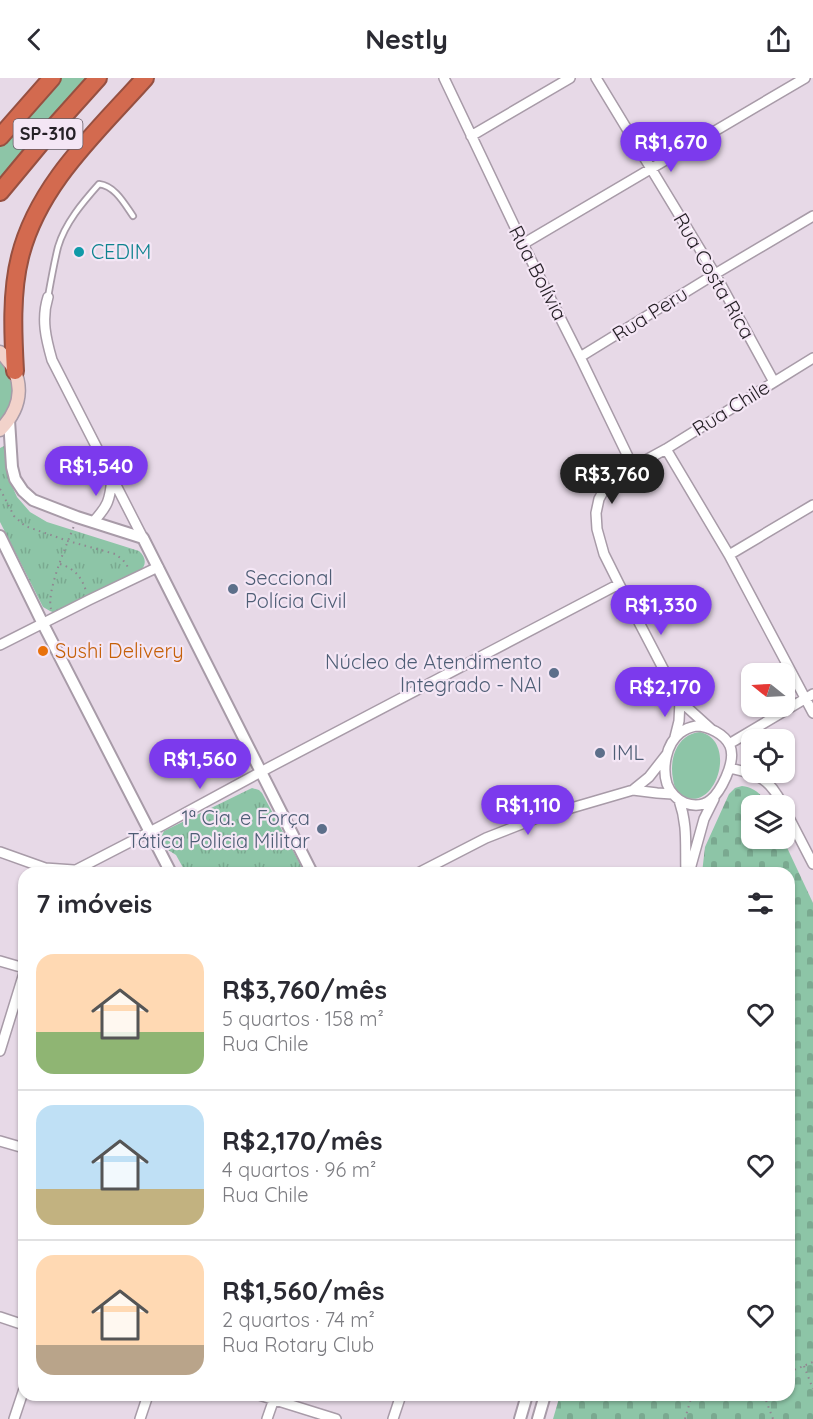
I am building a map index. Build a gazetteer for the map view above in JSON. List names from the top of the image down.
{
  "streets": {
    "highway": ["SP-310"],
    "street": [
      "Rua Bolívia",
      "Rua Costa Rica",
      "Rua Peru",
      "Rua Chile"
    ]
  },
  "crossings": [
    ["Rua Bolívia", "Rua Peru"],
    ["Rua Bolívia", "Rua Chile"],
    ["Rua Costa Rica", "Rua Peru"],
    ["Rua Costa Rica", "Rua Chile"]
  ],
  "places": [
    "CEDIM",
    "Seccional Polícia Civil",
    "Sushi Delivery",
    "Núcleo de Atendimento Integrado - NAI",
    "IML",
    "1ª Cia. e Força Tática Policia Militar"
  ],
  "north": "left",
  "page": {
    "header": "Nestly",
    "price": [
      "R$1,670",
      "R$1,540",
      "R$3,760",
      "R$1,330",
      "R$2,170",
      "R$1,560",
      "R$1,110"
    ],
    "heading": "7 imóveis",
    "list": [
      {
        "name": "R$3,760/mês",
        "note": "5 quartos · 158 m² · Rua Chile"
      },
      {
        "name": "R$2,170/mês",
        "note": "4 quartos · 96 m² · Rua Chile"
      },
      {
        "name": "R$1,560/mês",
        "note": "2 quartos · 74 m² · Rua Rotary Club"
      }
    ]
  }
}
